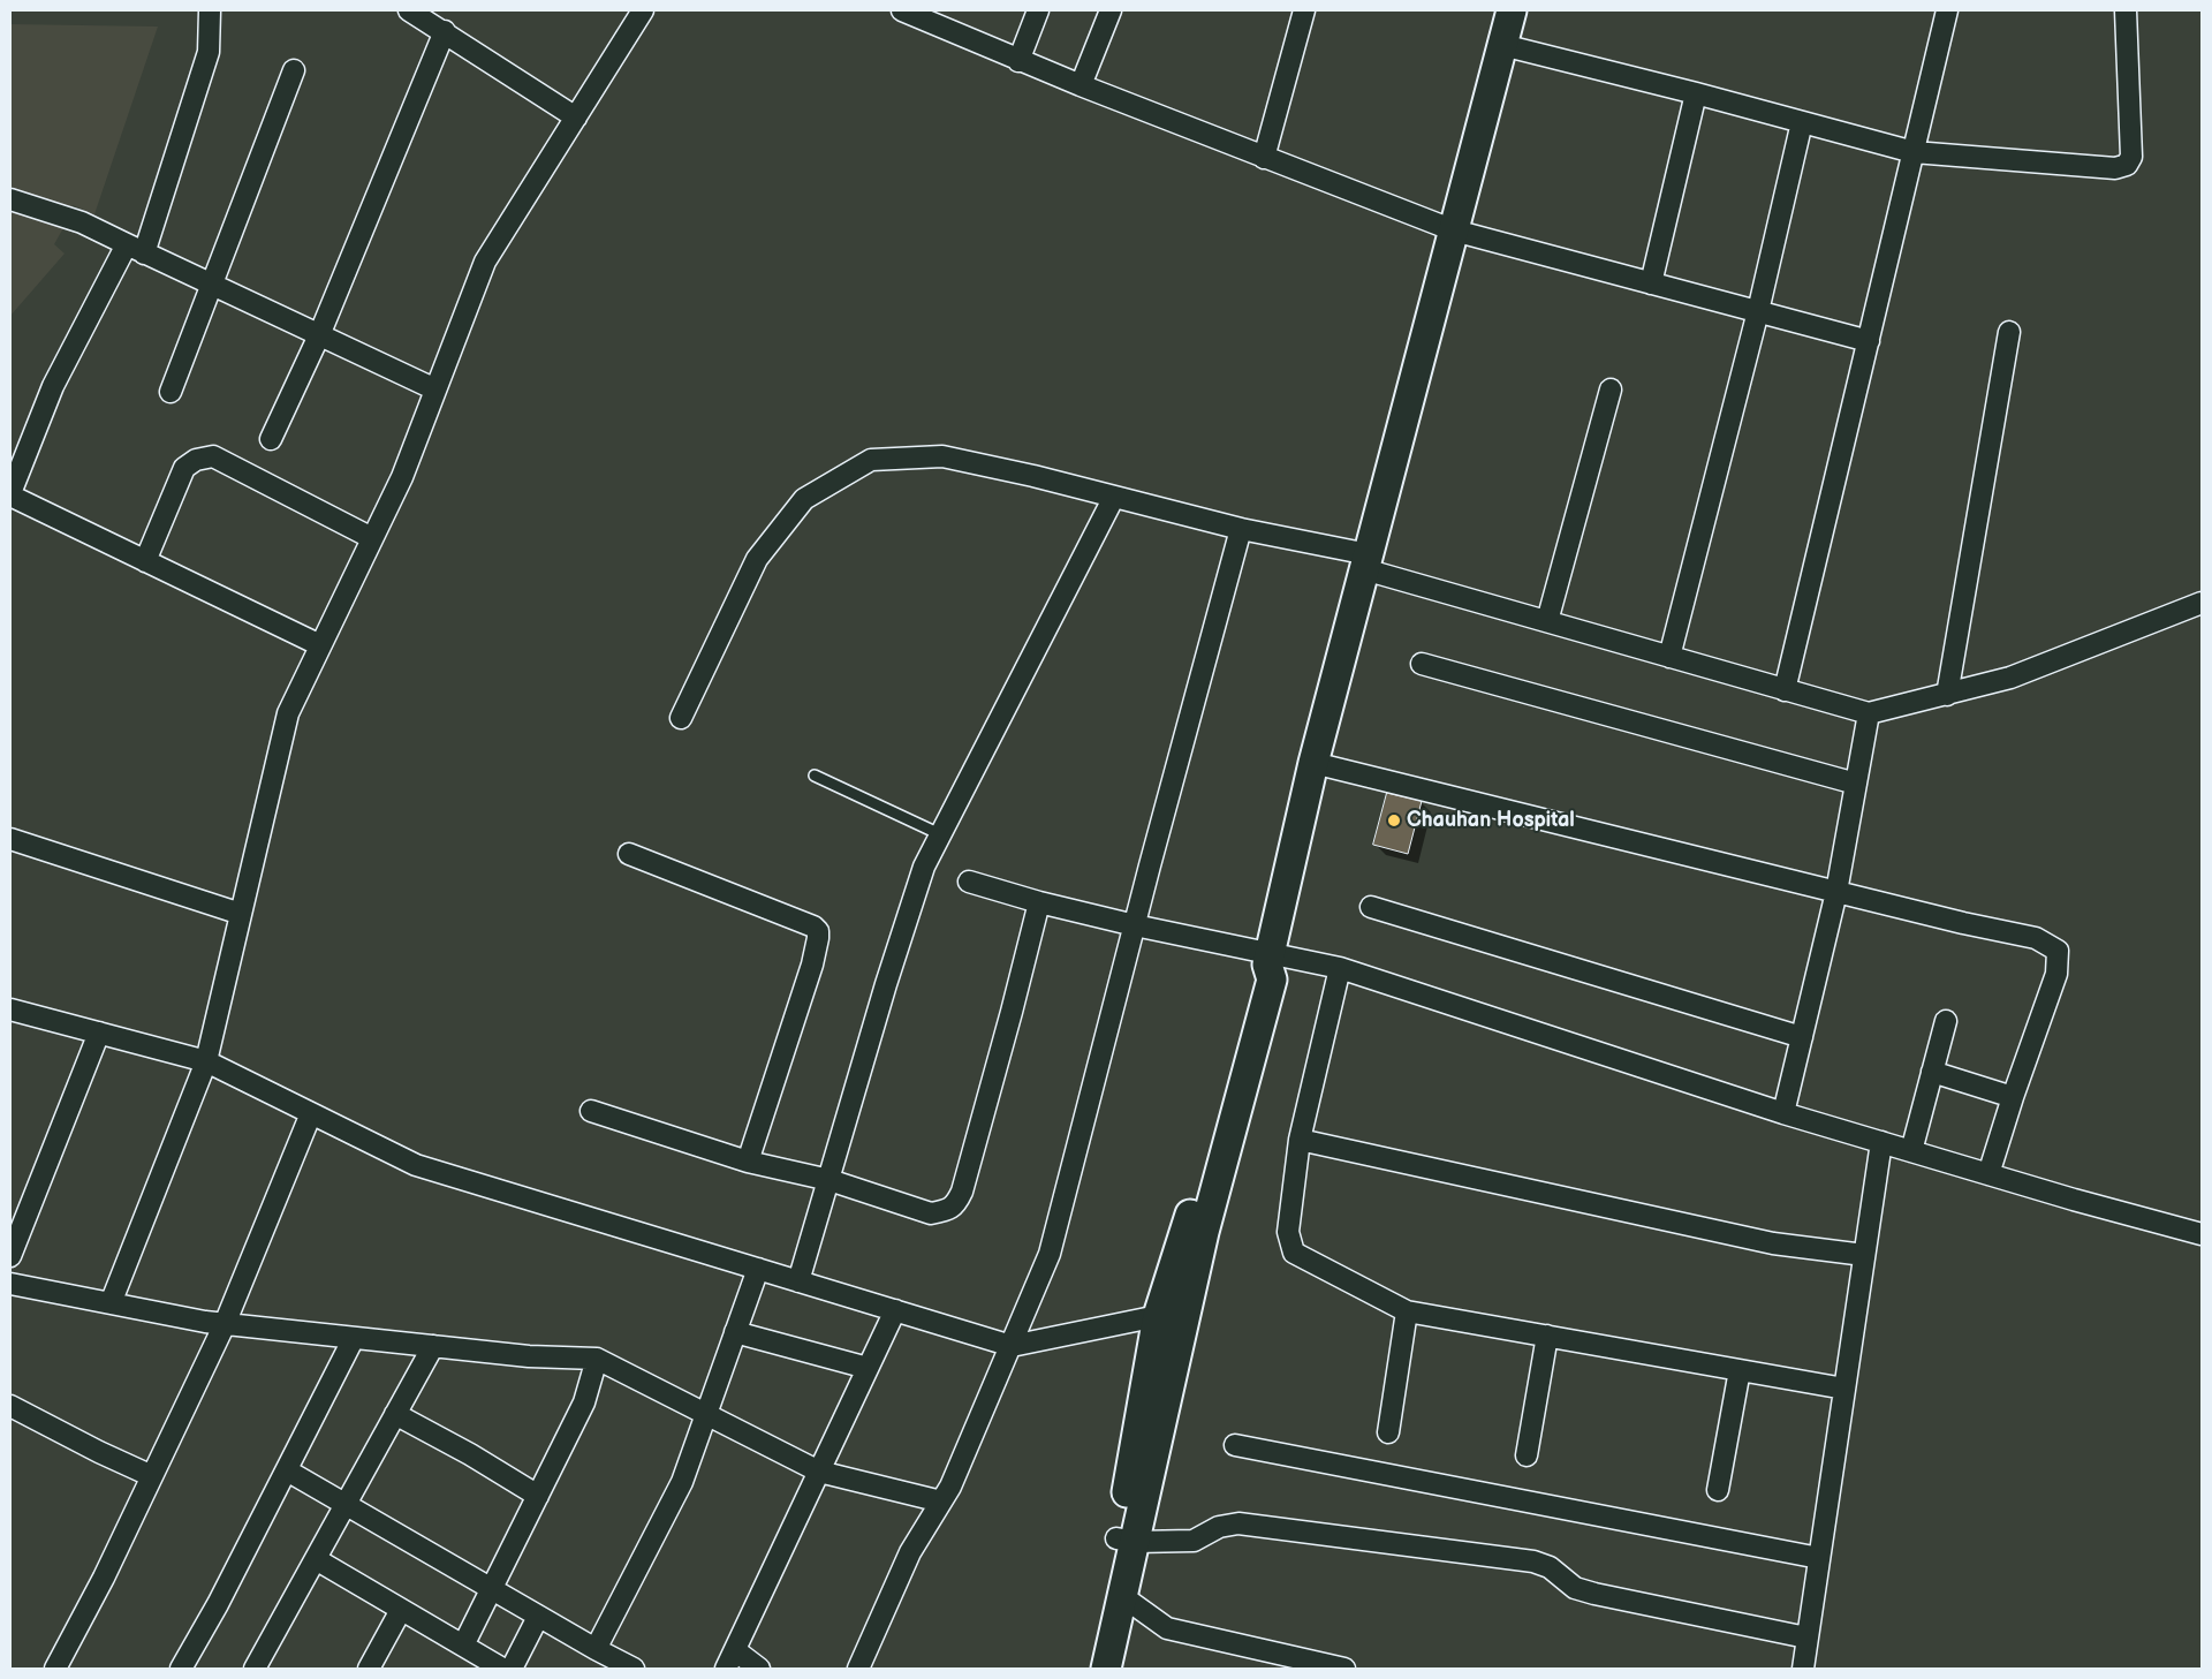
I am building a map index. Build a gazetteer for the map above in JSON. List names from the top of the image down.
{
  "places": ["Chauhan Hospital"]
}
